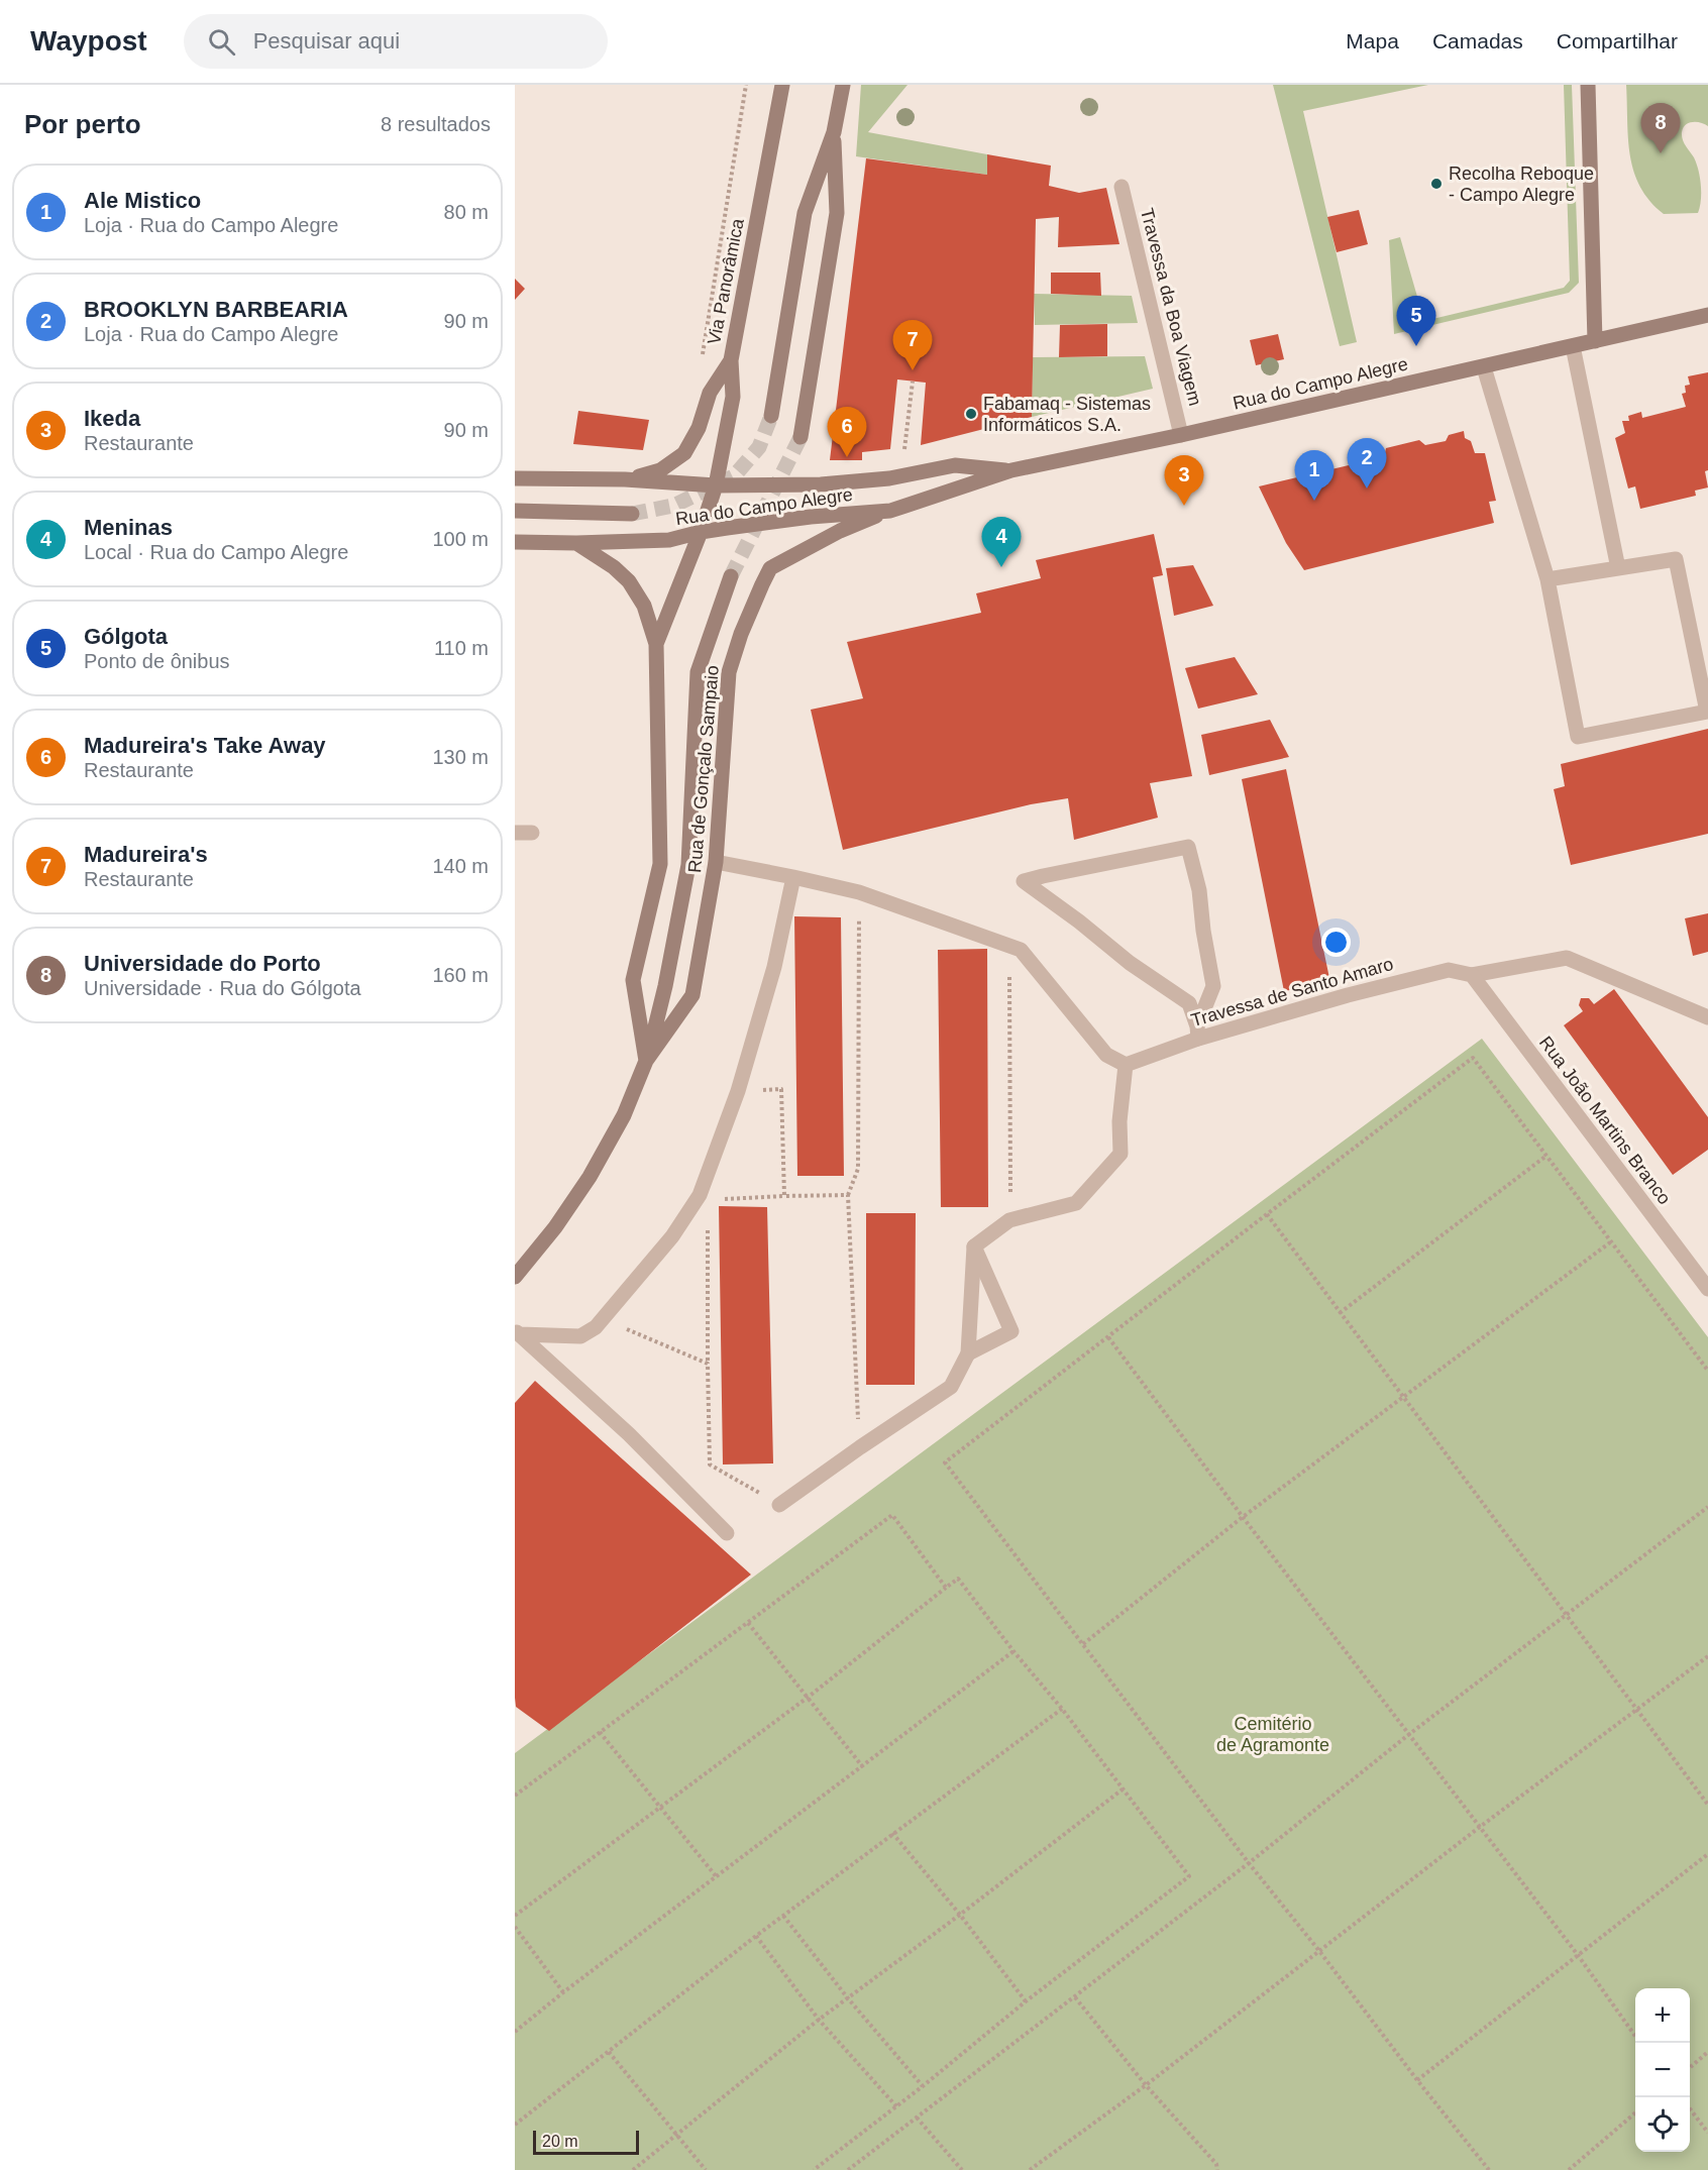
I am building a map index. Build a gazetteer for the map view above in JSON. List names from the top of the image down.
{
  "streets": {
    "main road": ["Via Panorâmica", "Rua do Campo Alegre", "Rua de Gonçalo Sampaio"],
    "street": ["Travessa da Boa Viagem", "Travessa de Santo Amaro", "Rua João Martins Branco"]
  },
  "crossings": [
    ["Via Panorâmica", "Rua do Campo Alegre"],
    ["Via Panorâmica", "Rua de Gonçalo Sampaio"],
    ["Travessa da Boa Viagem", "Rua do Campo Alegre"],
    ["Rua do Campo Alegre", "Rua de Gonçalo Sampaio"],
    ["Travessa de Santo Amaro", "Rua João Martins Branco"]
  ],
  "parks": ["Cemitério de Agramonte"],
  "places": ["Recolha Reboque - Campo Alegre", "Fabamaq - Sistemas Informáticos S.A."],
  "scale_bar": "20 m",
  "page": {
    "header": "Waypost",
    "search": "Pesquisar aqui",
    "nav": ["Mapa", "Camadas", "Compartilhar"],
    "heading": ["Por perto", "8 resultados"],
    "pins": [
      "8",
      "5",
      "7",
      "6",
      "2",
      "1",
      "3",
      "4"
    ],
    "list": [
      {
        "mark": "1",
        "name": "Ale Mistico",
        "note": "Loja · Rua do Campo Alegre",
        "value": "80 m"
      },
      {
        "mark": "2",
        "name": "BROOKLYN BARBEARIA",
        "note": "Loja · Rua do Campo Alegre",
        "value": "90 m"
      },
      {
        "mark": "3",
        "name": "Ikeda",
        "note": "Restaurante",
        "value": "90 m"
      },
      {
        "mark": "4",
        "name": "Meninas",
        "note": "Local · Rua do Campo Alegre",
        "value": "100 m"
      },
      {
        "mark": "5",
        "name": "Gólgota",
        "note": "Ponto de ônibus",
        "value": "110 m"
      },
      {
        "mark": "6",
        "name": "Madureira's Take Away",
        "note": "Restaurante",
        "value": "130 m"
      },
      {
        "mark": "7",
        "name": "Madureira's",
        "note": "Restaurante",
        "value": "140 m"
      },
      {
        "mark": "8",
        "name": "Universidade do Porto",
        "note": "Universidade · Rua do Gólgota",
        "value": "160 m"
      }
    ],
    "map_buttons": ["+", "−"],
    "scale": "20 m"
  }
}
